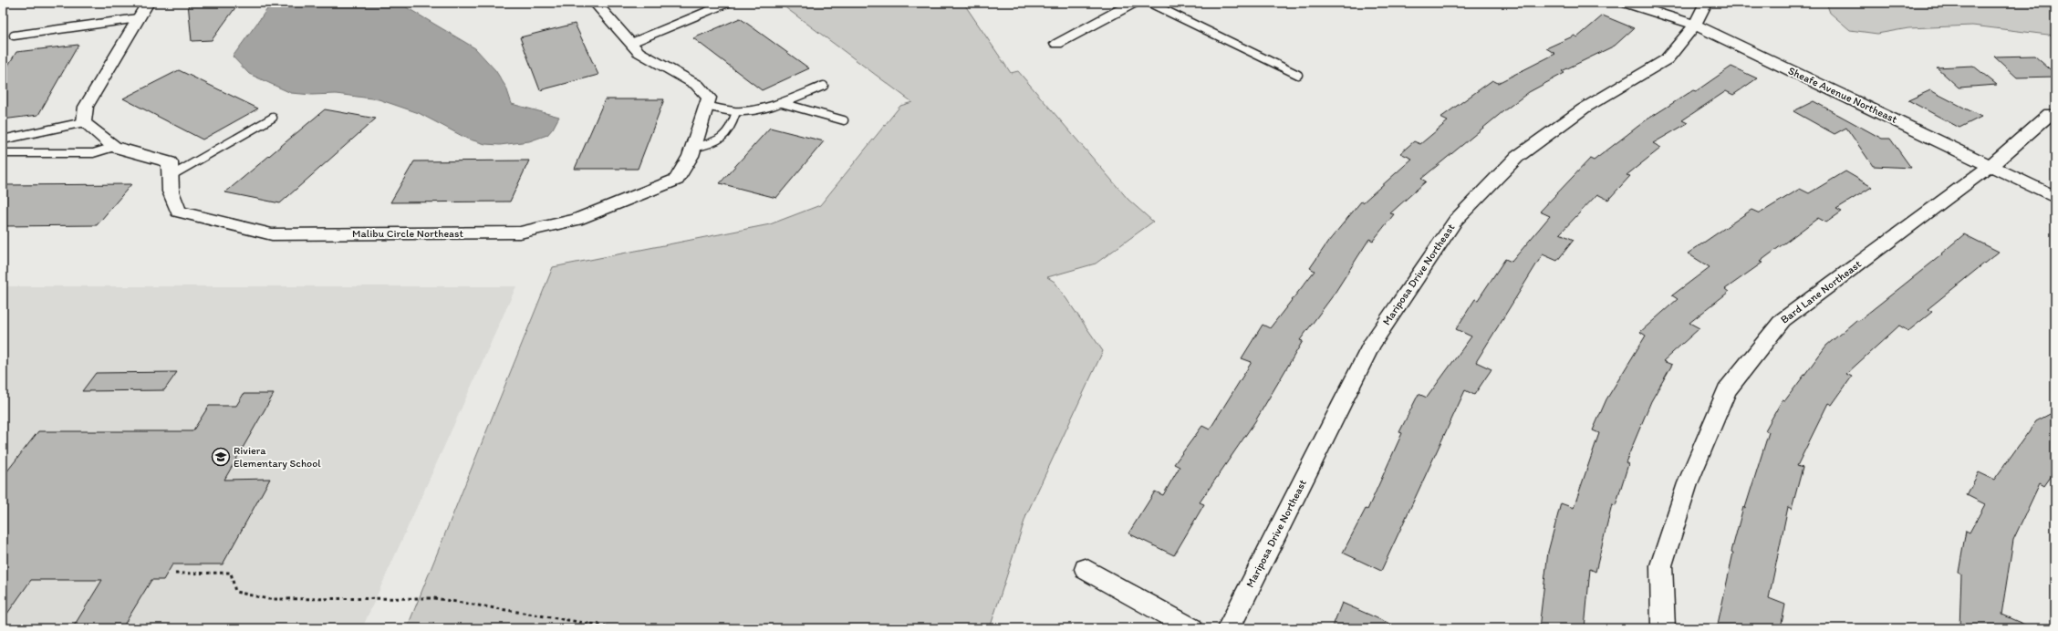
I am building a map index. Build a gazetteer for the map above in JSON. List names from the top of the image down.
{
  "streets": {
    "street": [
      "Sheafe Avenue Northeast",
      "Malibu Circle Northeast",
      "Mariposa Drive Northeast",
      "Bard Lane Northeast"
    ]
  },
  "crossings": [
    ["Sheafe Avenue Northeast", "Mariposa Drive Northeast"],
    ["Sheafe Avenue Northeast", "Bard Lane Northeast"]
  ],
  "places": {
    "school or university": ["Riviera Elementary School"]
  }
}
